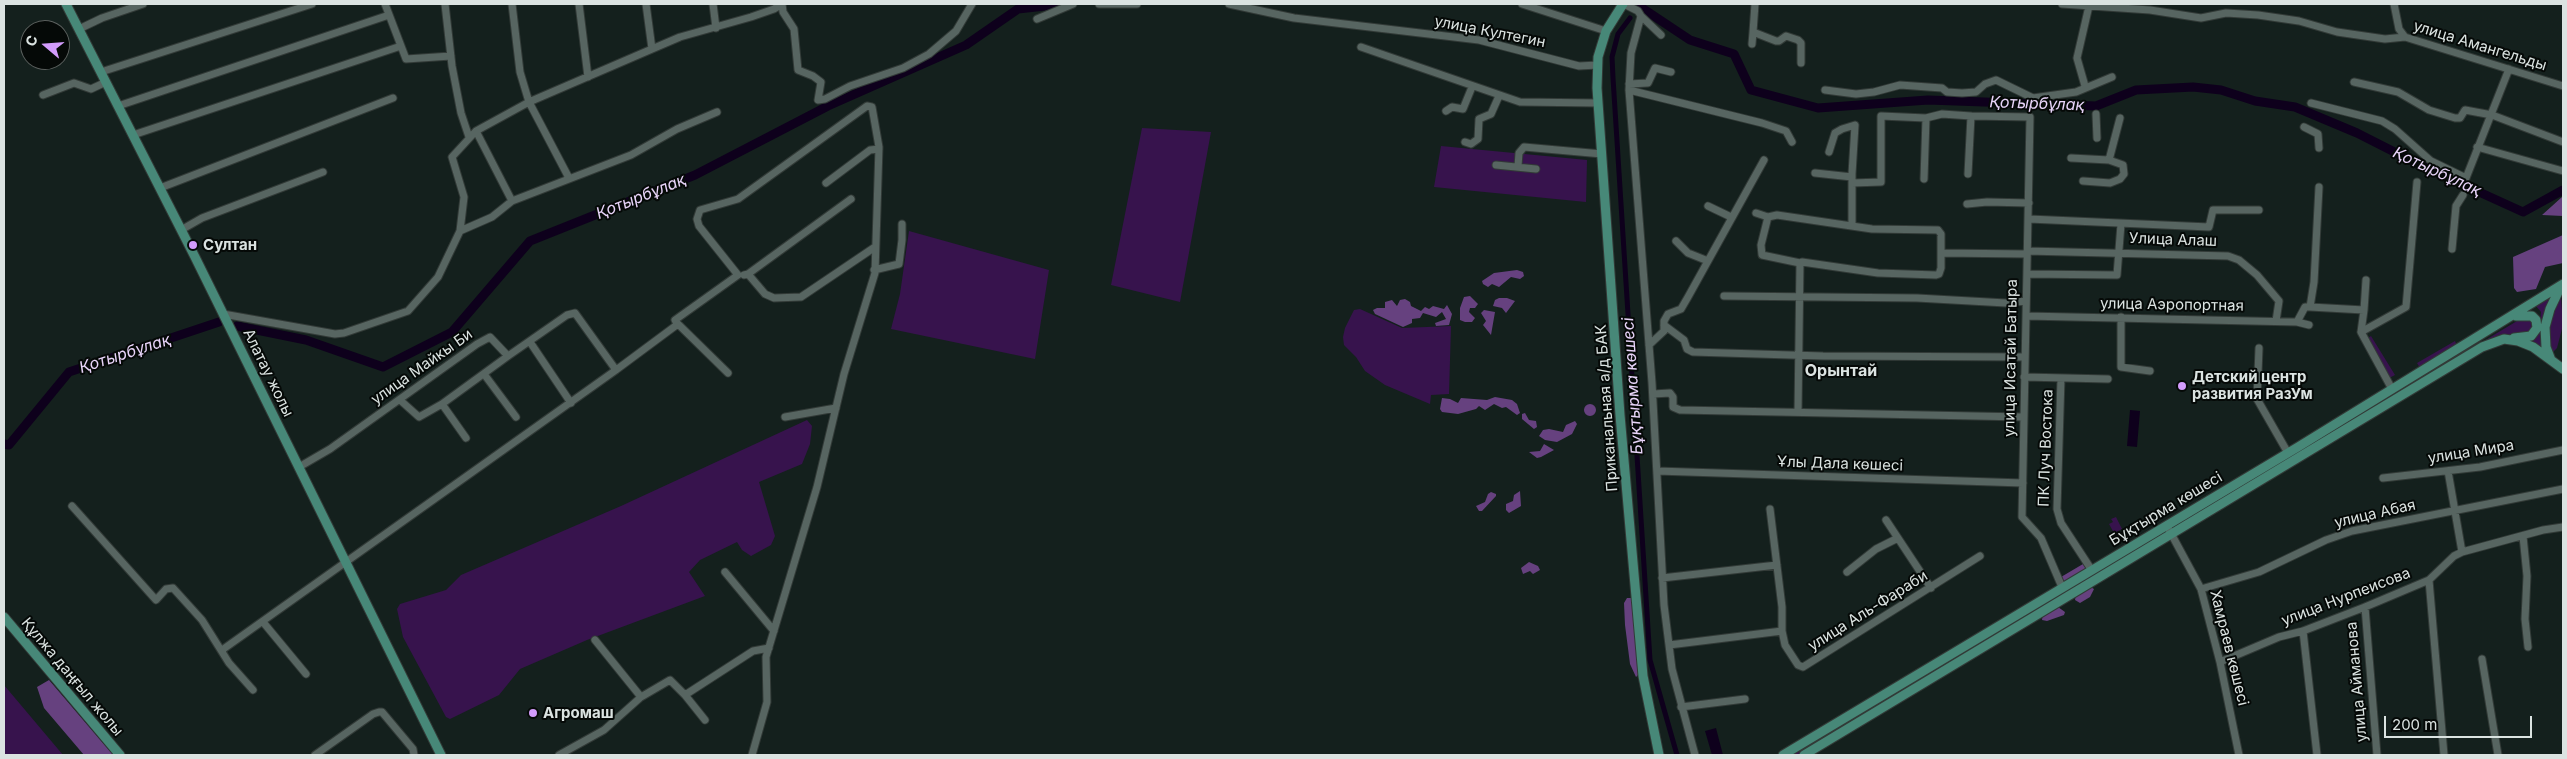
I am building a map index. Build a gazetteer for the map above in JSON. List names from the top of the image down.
{
  "streets": {
    "main road": [
      "Алатау жолы",
      "Приканальная а/д БАК",
      "Бұқтырма көшесі",
      "Құлжа даңғыл жолы"
    ],
    "street": [
      "улица Култегин",
      "улица Амангельды",
      "Улица Алаш",
      "улица Аэропортная",
      "улица Исатай Батыра",
      "улица Майкы Би",
      "ПК Луч Востока",
      "улица Мира",
      "Ұлы Дала көшесі",
      "улица Абая",
      "улица Нурпеисова",
      "улица Аль-Фараби",
      "Хамраев көшесі",
      "улица Айманова"
    ]
  },
  "crossings": [
    ["улица Култегин", "Приканальная а/д БАК"],
    ["Улица Алаш", "улица Аэропортная"],
    ["Улица Алаш", "улица Исатай Батыра"],
    ["улица Аэропортная", "улица Исатай Батыра"],
    ["улица Исатай Батыра", "Ұлы Дала көшесі"],
    ["улица Исатай Батыра", "Бұқтырма көшесі"],
    ["улица Майкы Би", "Алатау жолы"],
    ["ПК Луч Востока", "Бұқтырма көшесі"],
    ["Бұқтырма көшесі", "Хамраев көшесі"],
    ["улица Абая", "Хамраев көшесі"],
    ["улица Нурпеисова", "Хамраев көшесі"],
    ["улица Нурпеисова", "улица Айманова"]
  ],
  "districts": ["Орынтай"],
  "water": ["Қотырбұлақ", "Бұқтырма көшесі"],
  "places": ["Султан", "Детский центр развития РазУм", "Агромаш"],
  "scale_bar": "200 m",
  "north": "left"
}
